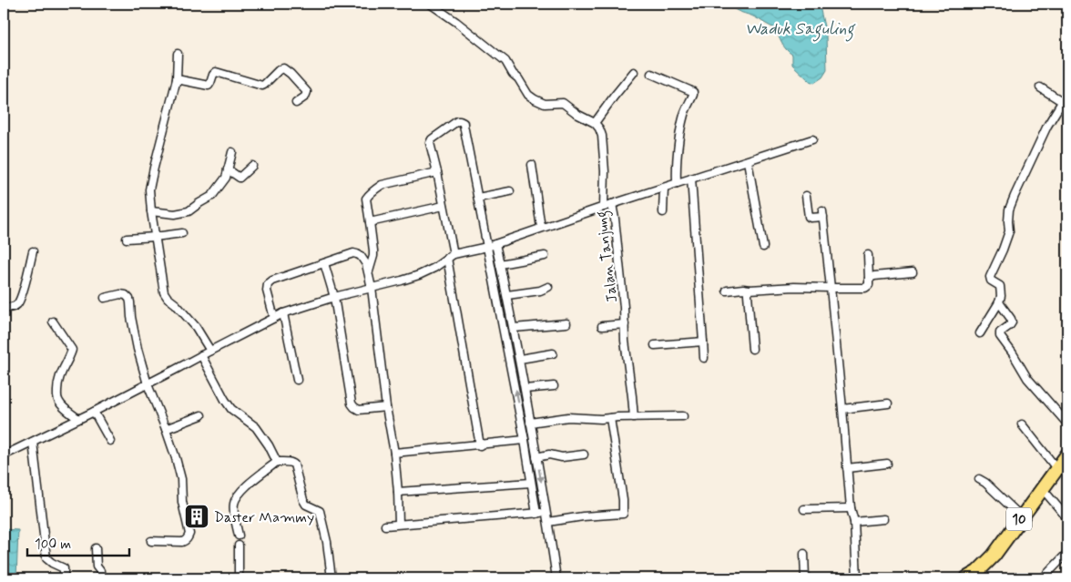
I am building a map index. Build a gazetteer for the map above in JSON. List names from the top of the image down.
{
  "streets": {
    "highway": ["10"],
    "street": ["Jalan Tanjung"]
  },
  "water": ["Waduk Saguling"],
  "places": {
    "building": ["Daster Mammy"]
  },
  "scale_bar": "100 m"
}
